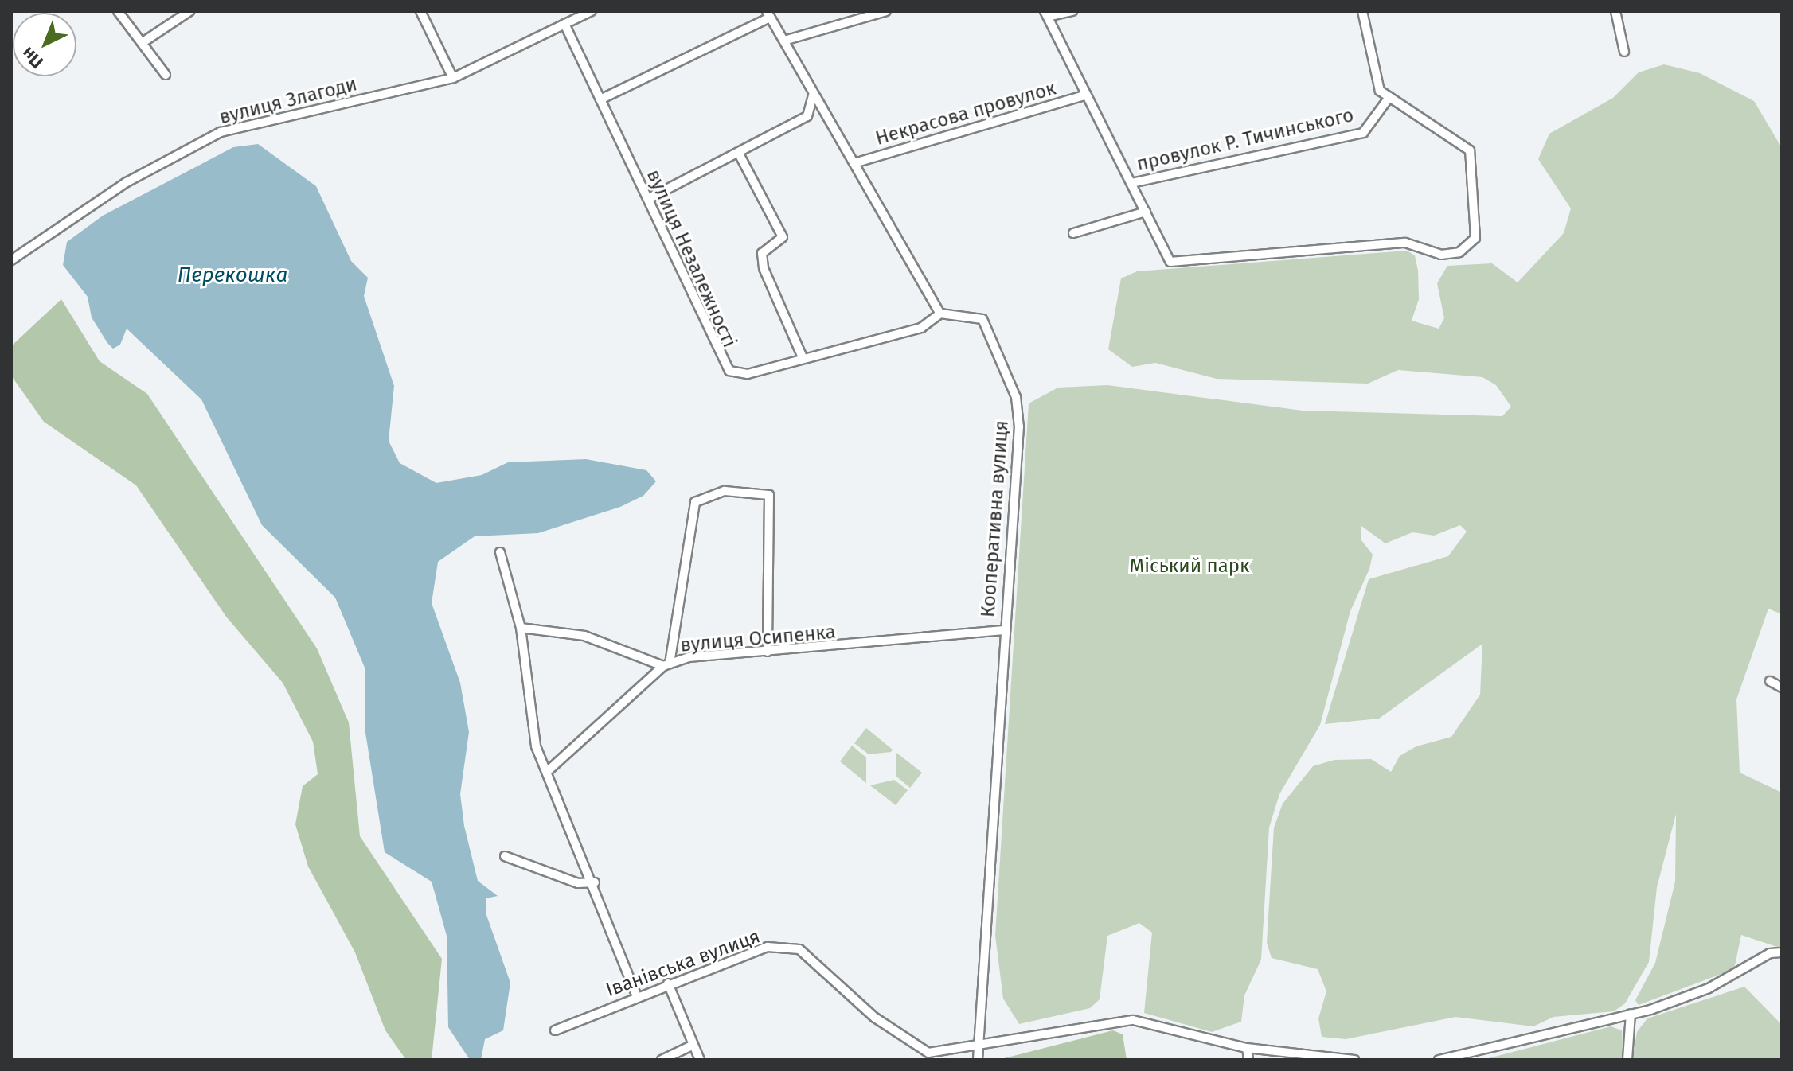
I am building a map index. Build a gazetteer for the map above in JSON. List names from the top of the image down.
{
  "streets": {
    "street": [
      "вулиця Злагоди",
      "Некрасова провулок",
      "провулок Р. Тичинського",
      "вулиця Незалежності",
      "Кооперативна вулиця",
      "вулиця Осипенка",
      "Іванівська вулиця"
    ]
  },
  "crossings": [
    ["вулиця Злагоди", "вулиця Незалежності"],
    ["вулиця Незалежності", "Кооперативна вулиця"],
    ["Кооперативна вулиця", "вулиця Осипенка"],
    ["Кооперативна вулиця", "Іванівська вулиця"]
  ],
  "water": ["Перекошка"],
  "parks": ["Міський парк"],
  "north": "bottom left"
}
